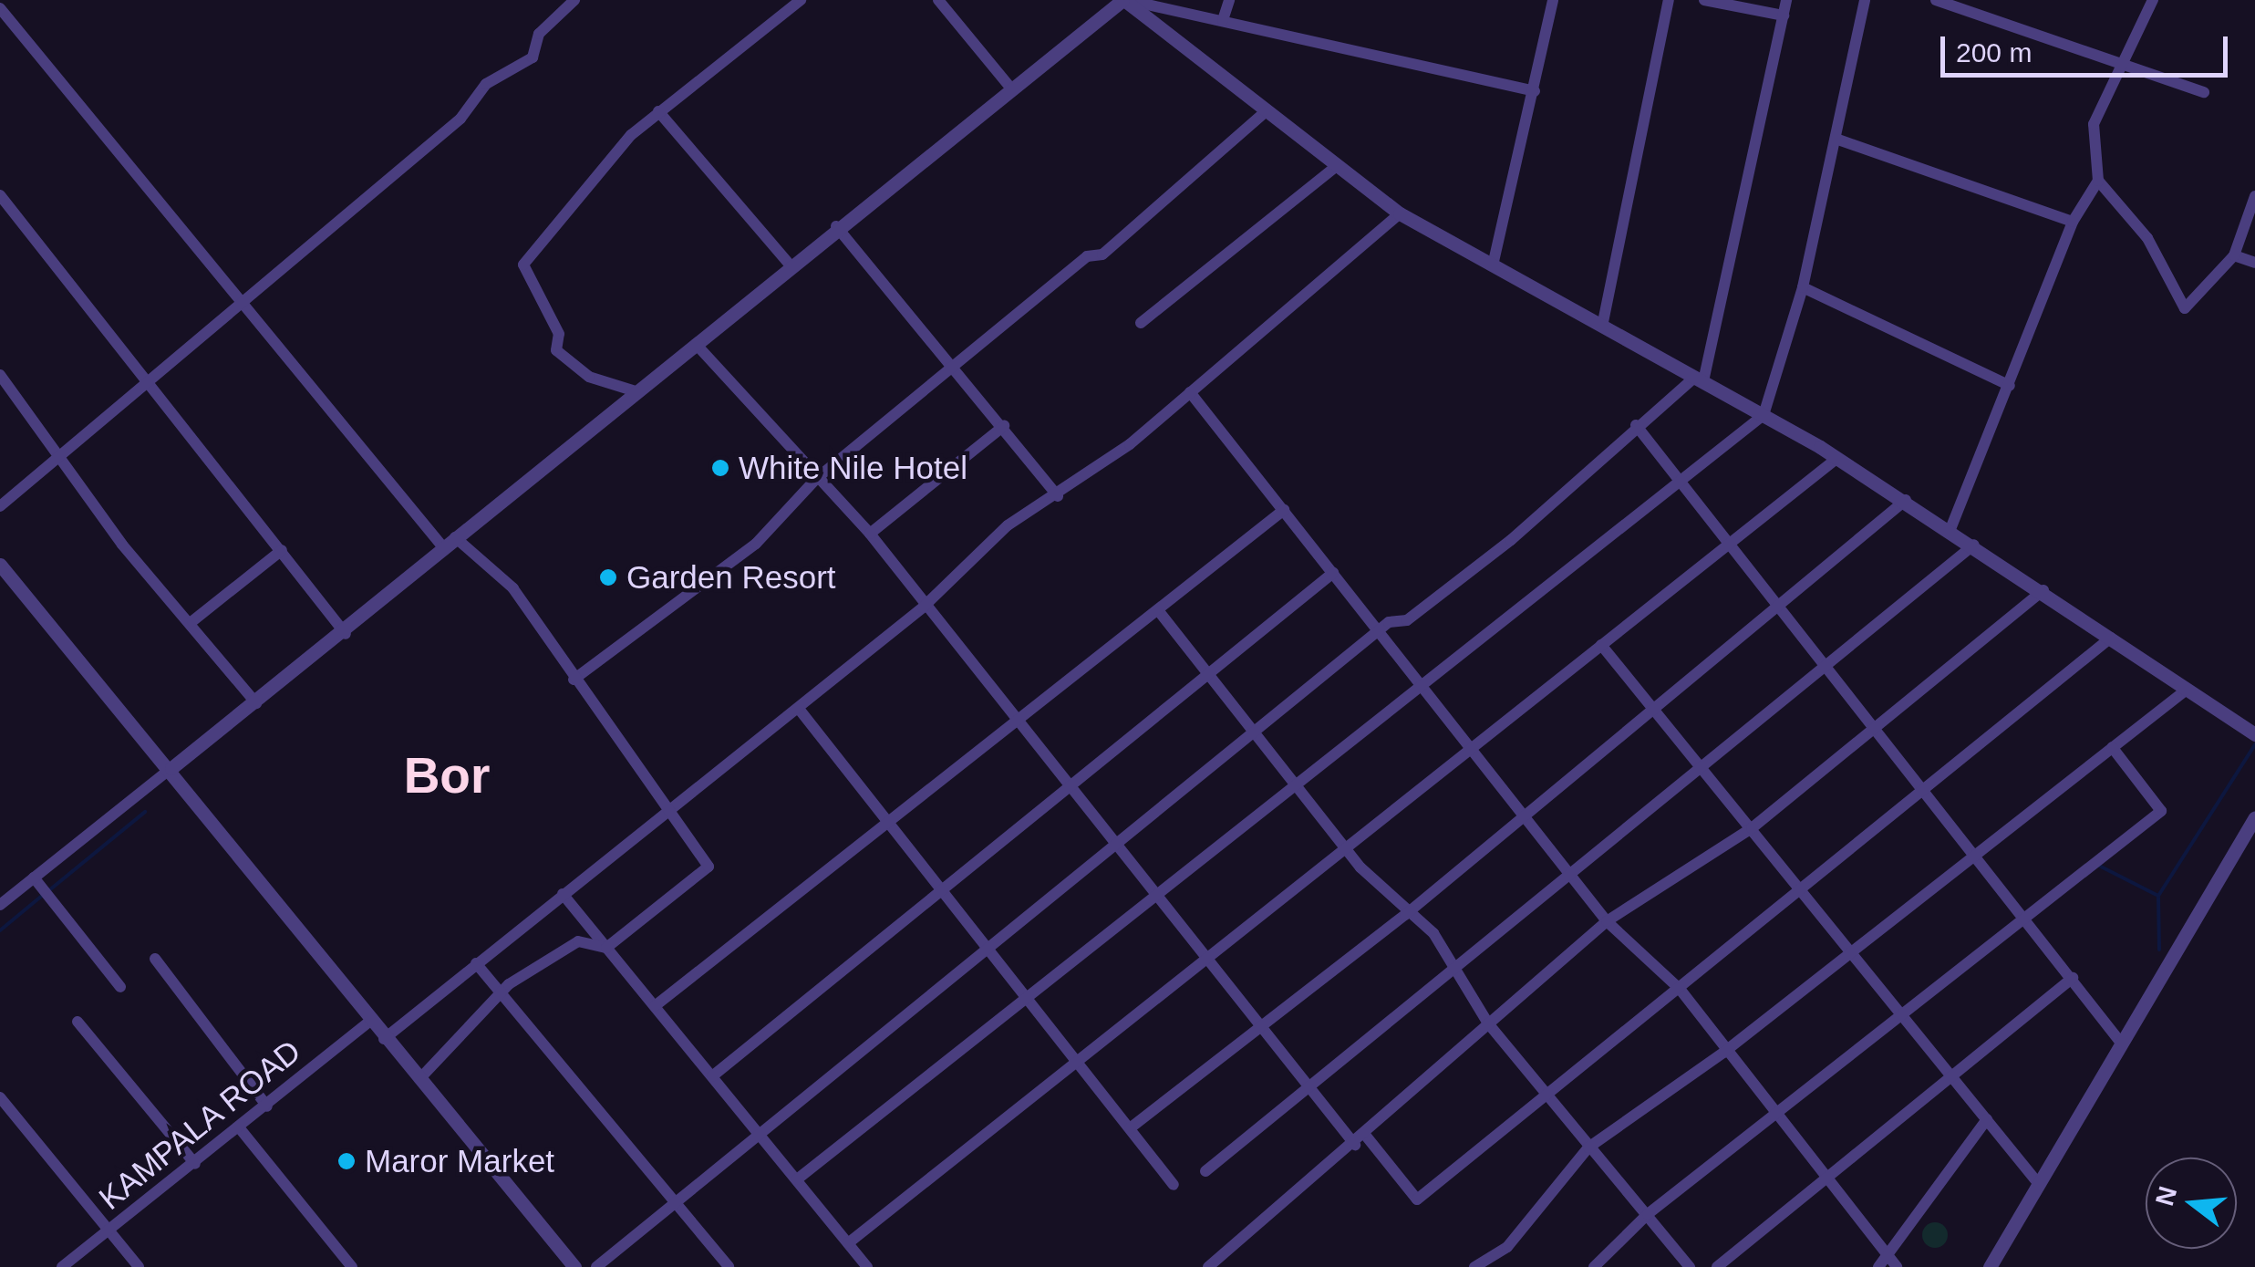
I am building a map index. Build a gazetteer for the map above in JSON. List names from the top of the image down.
{
  "streets": {
    "street": ["KAMPALA ROAD"]
  },
  "districts": ["Bor"],
  "places": ["White Nile Hotel", "Garden Resort", "Maror Market"],
  "scale_bar": "200 m",
  "north": "left"
}
